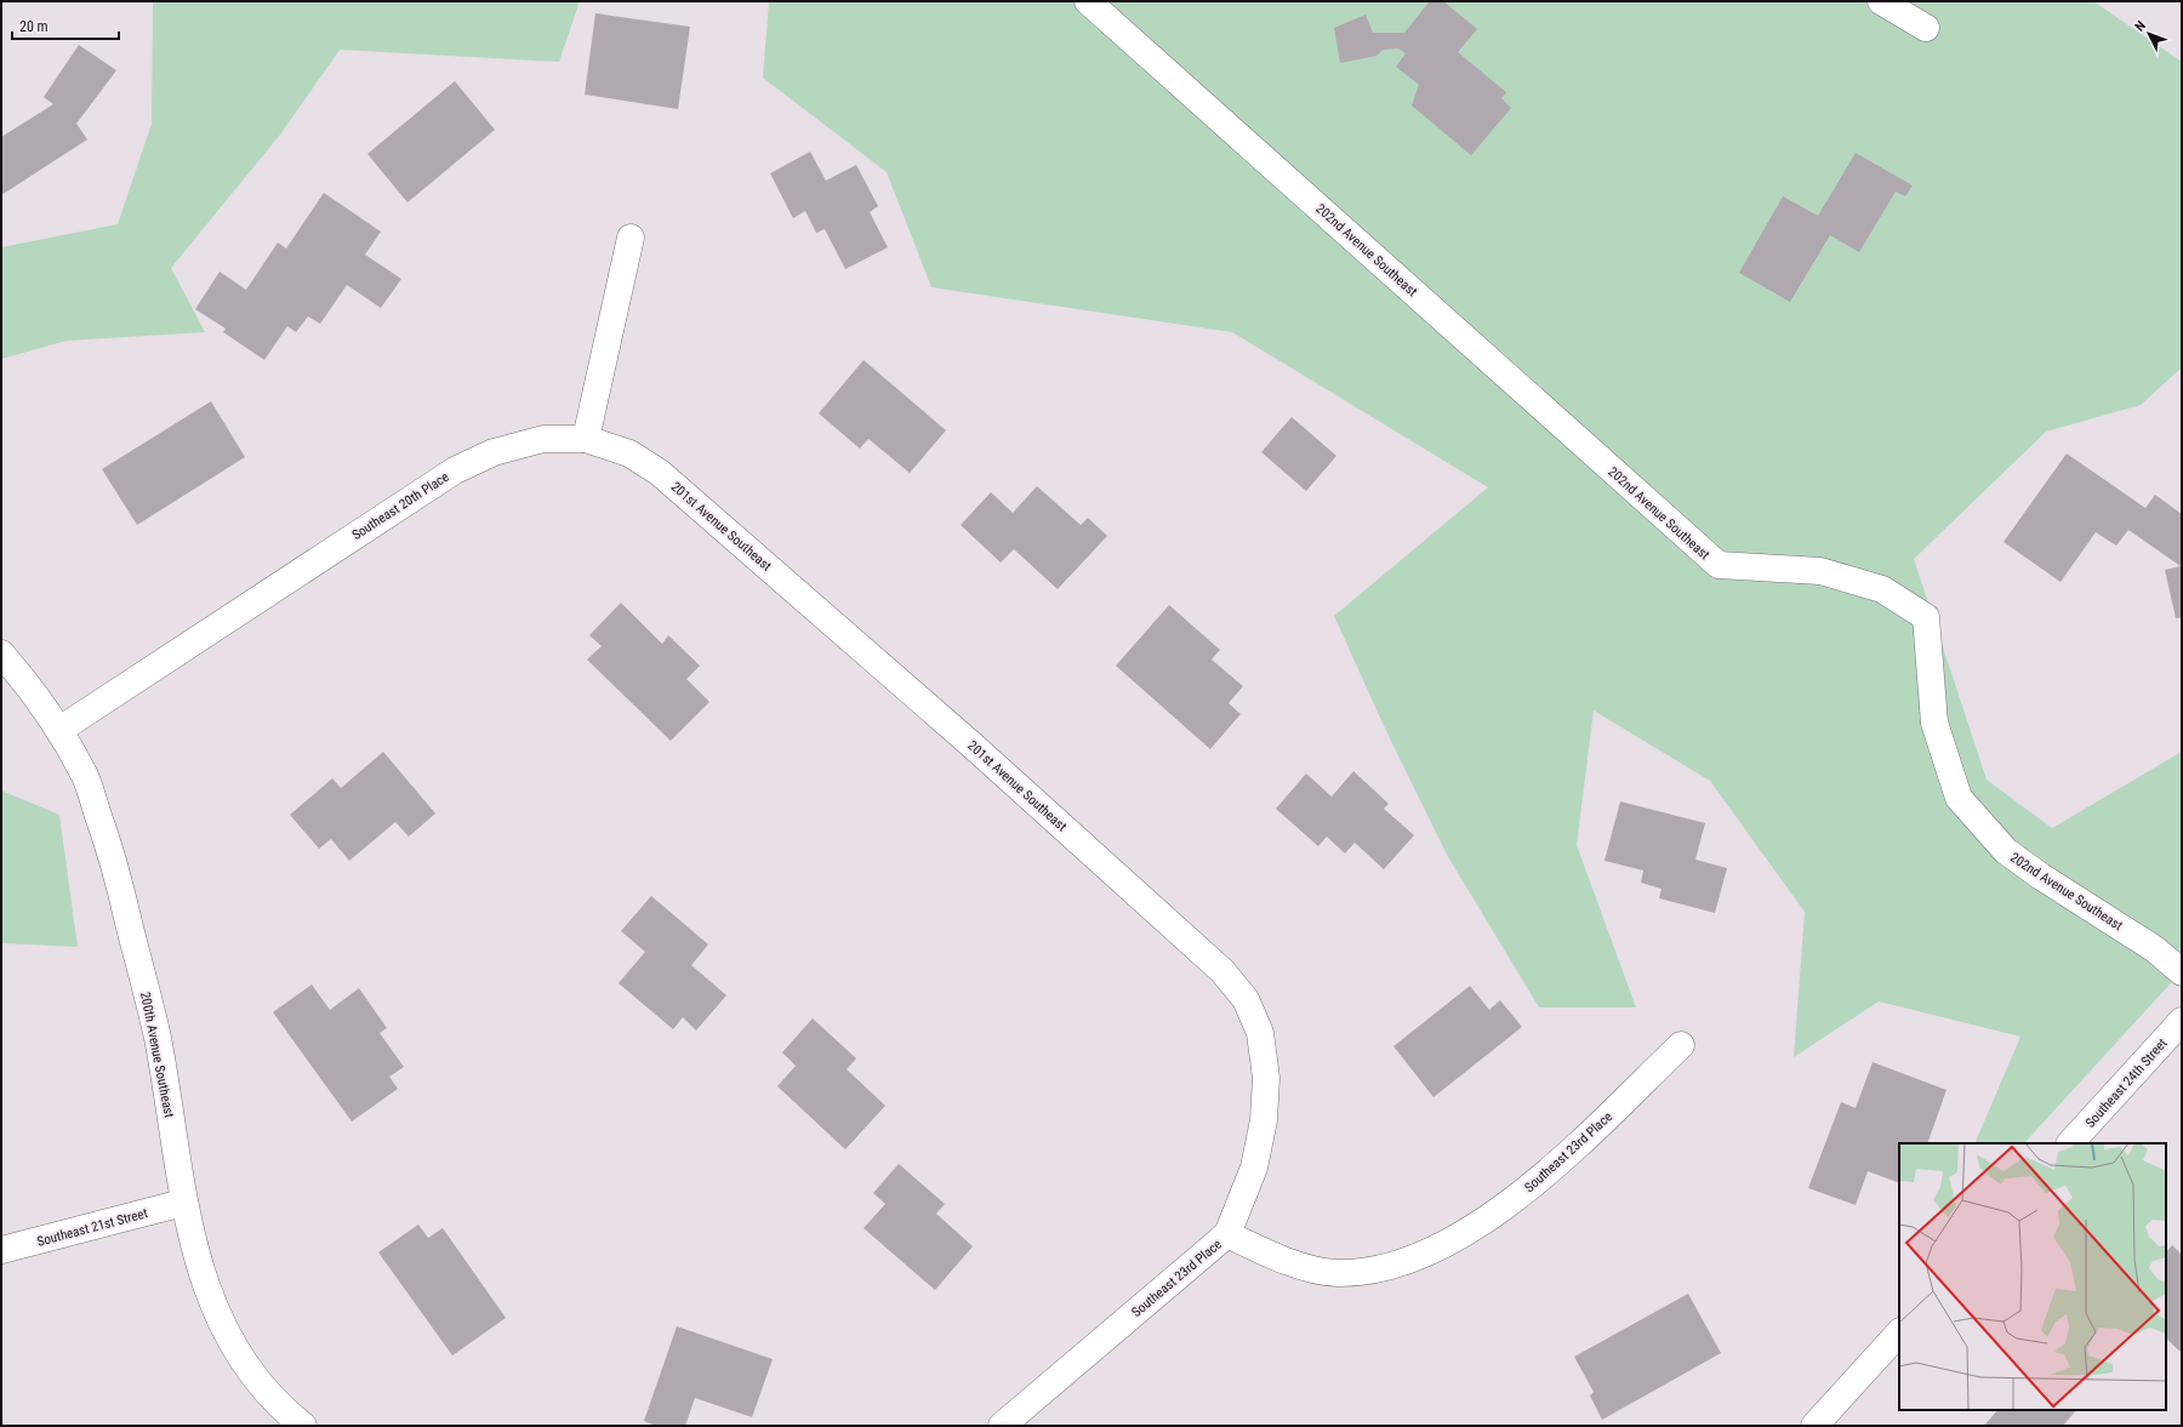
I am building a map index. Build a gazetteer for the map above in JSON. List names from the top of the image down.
{
  "streets": {
    "street": [
      "202nd Avenue Southeast",
      "Southeast 20th Place",
      "201st Avenue Southeast",
      "200th Avenue Southeast",
      "Southeast 24th Street",
      "Southeast 23rd Place",
      "Southeast 21st Street"
    ]
  },
  "crossings": [
    ["Southeast 20th Place", "201st Avenue Southeast"],
    ["Southeast 20th Place", "200th Avenue Southeast"],
    ["201st Avenue Southeast", "Southeast 23rd Place"],
    ["200th Avenue Southeast", "Southeast 21st Street"]
  ],
  "scale_bar": "20 m",
  "north": "top left"
}
